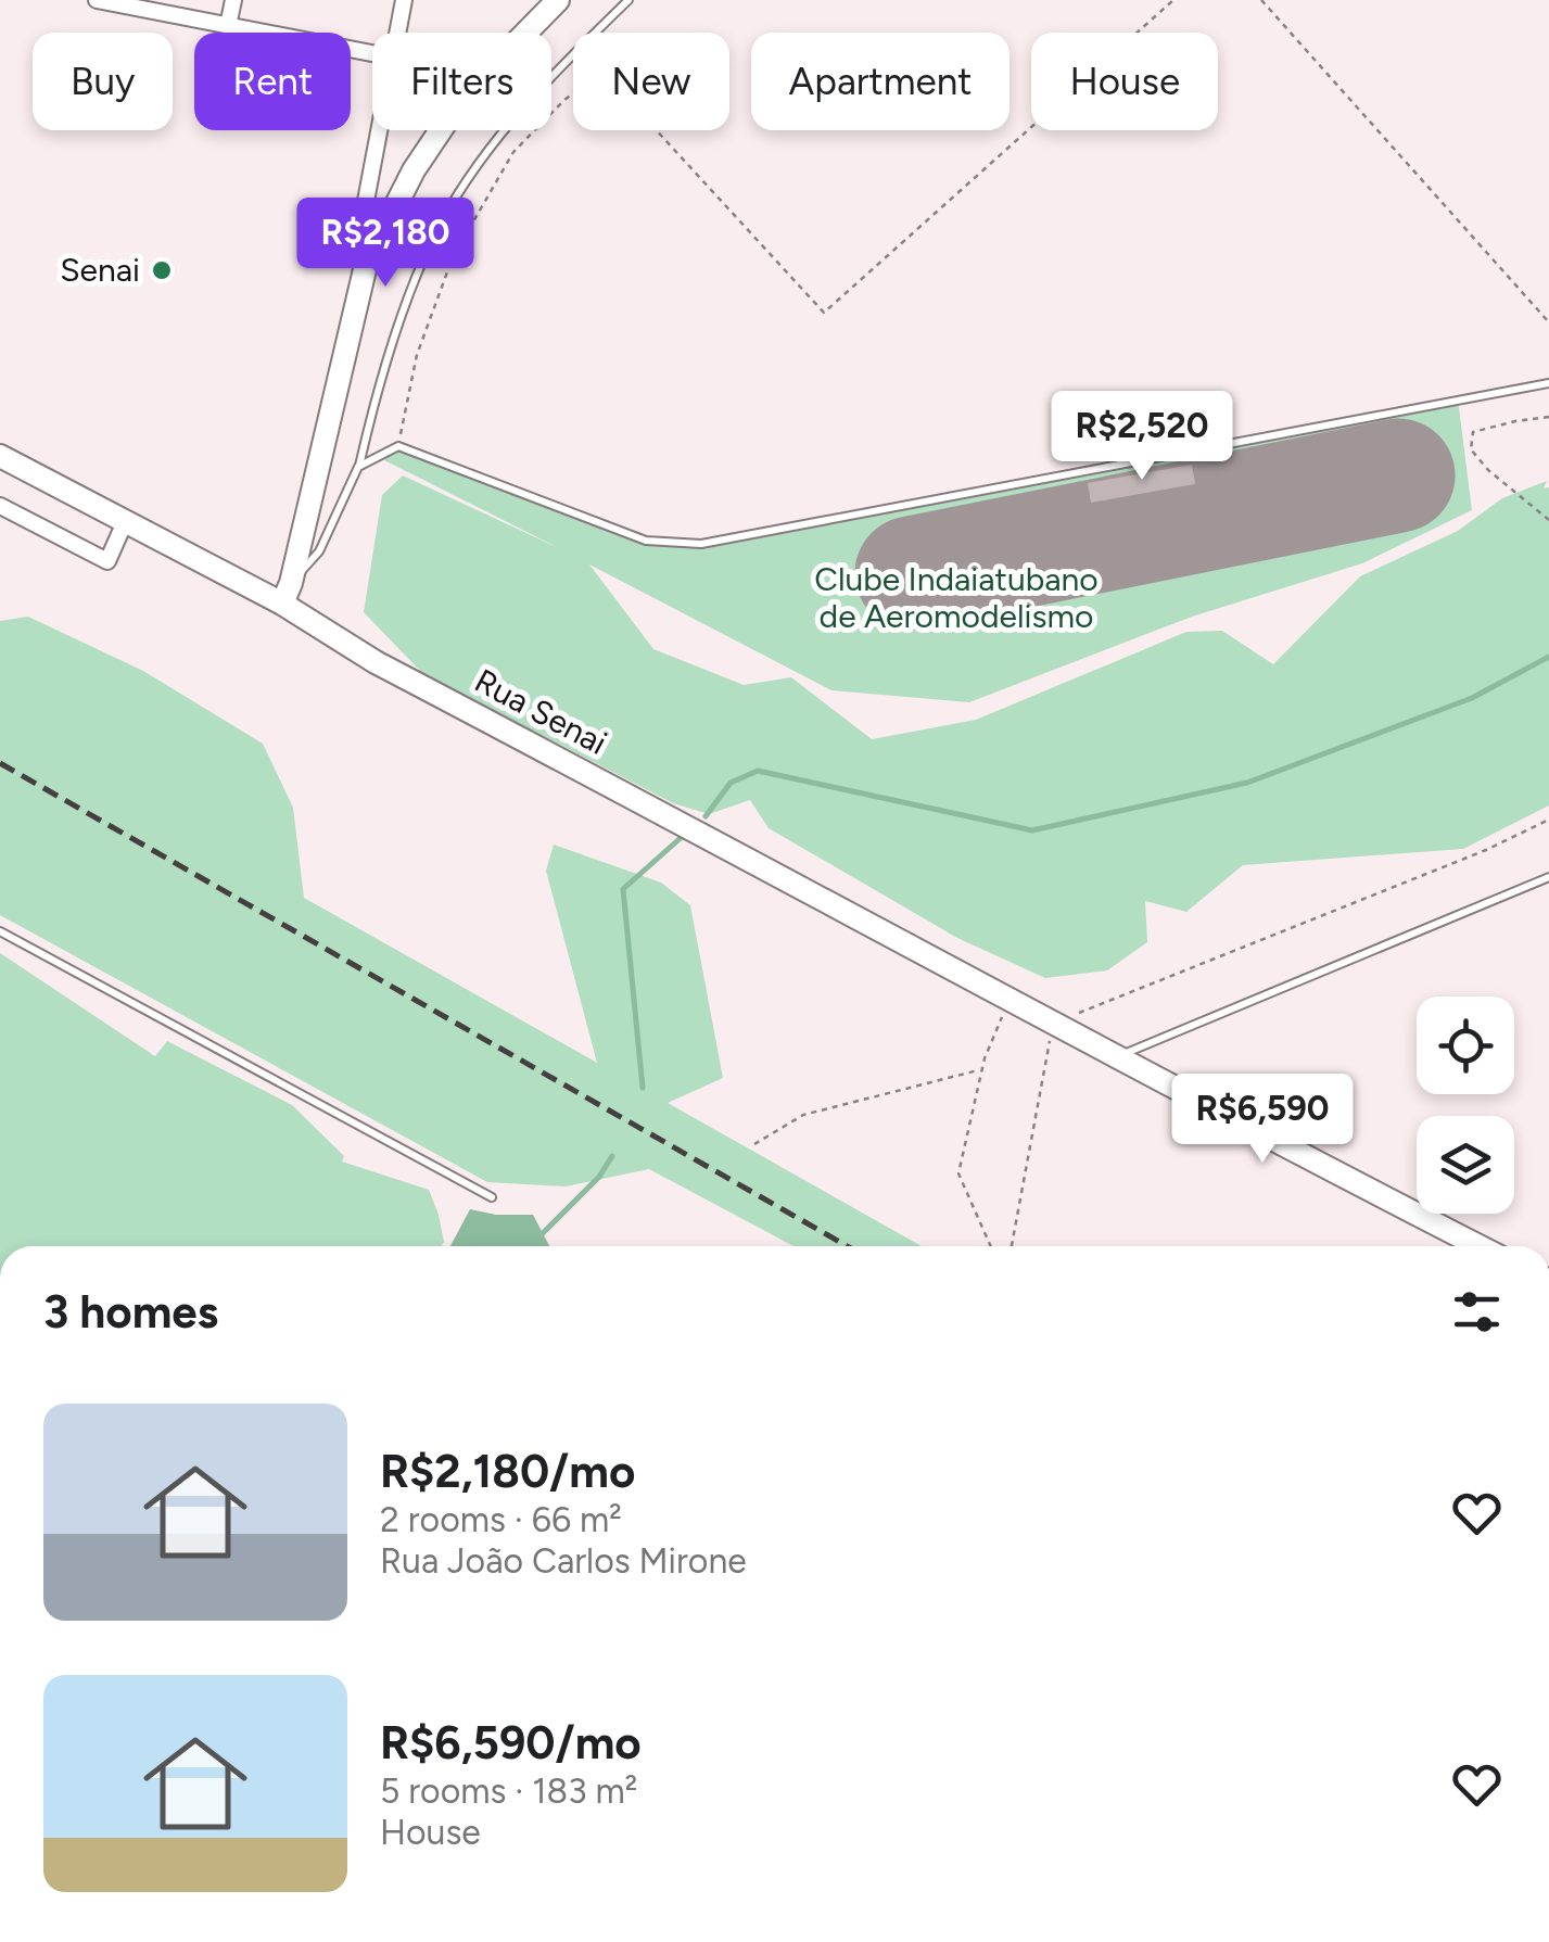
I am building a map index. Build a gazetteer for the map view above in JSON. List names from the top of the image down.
{
  "streets": {
    "street": ["Rua Senai"]
  },
  "parks": ["Clube Indaiatubano de Aeromodelismo"],
  "places": ["Senai"],
  "page": {
    "chip": [
      "Buy",
      "Rent",
      "Filters",
      "New",
      "Apartment",
      "House"
    ],
    "price": ["R$2,180", "R$2,520", "R$6,590"],
    "heading": "3 homes",
    "list": [
      {
        "name": "R$2,180/mo",
        "note": "2 rooms · 66 m² · Rua João Carlos Mirone"
      },
      {
        "name": "R$6,590/mo",
        "note": "5 rooms · 183 m² · House"
      }
    ]
  }
}
